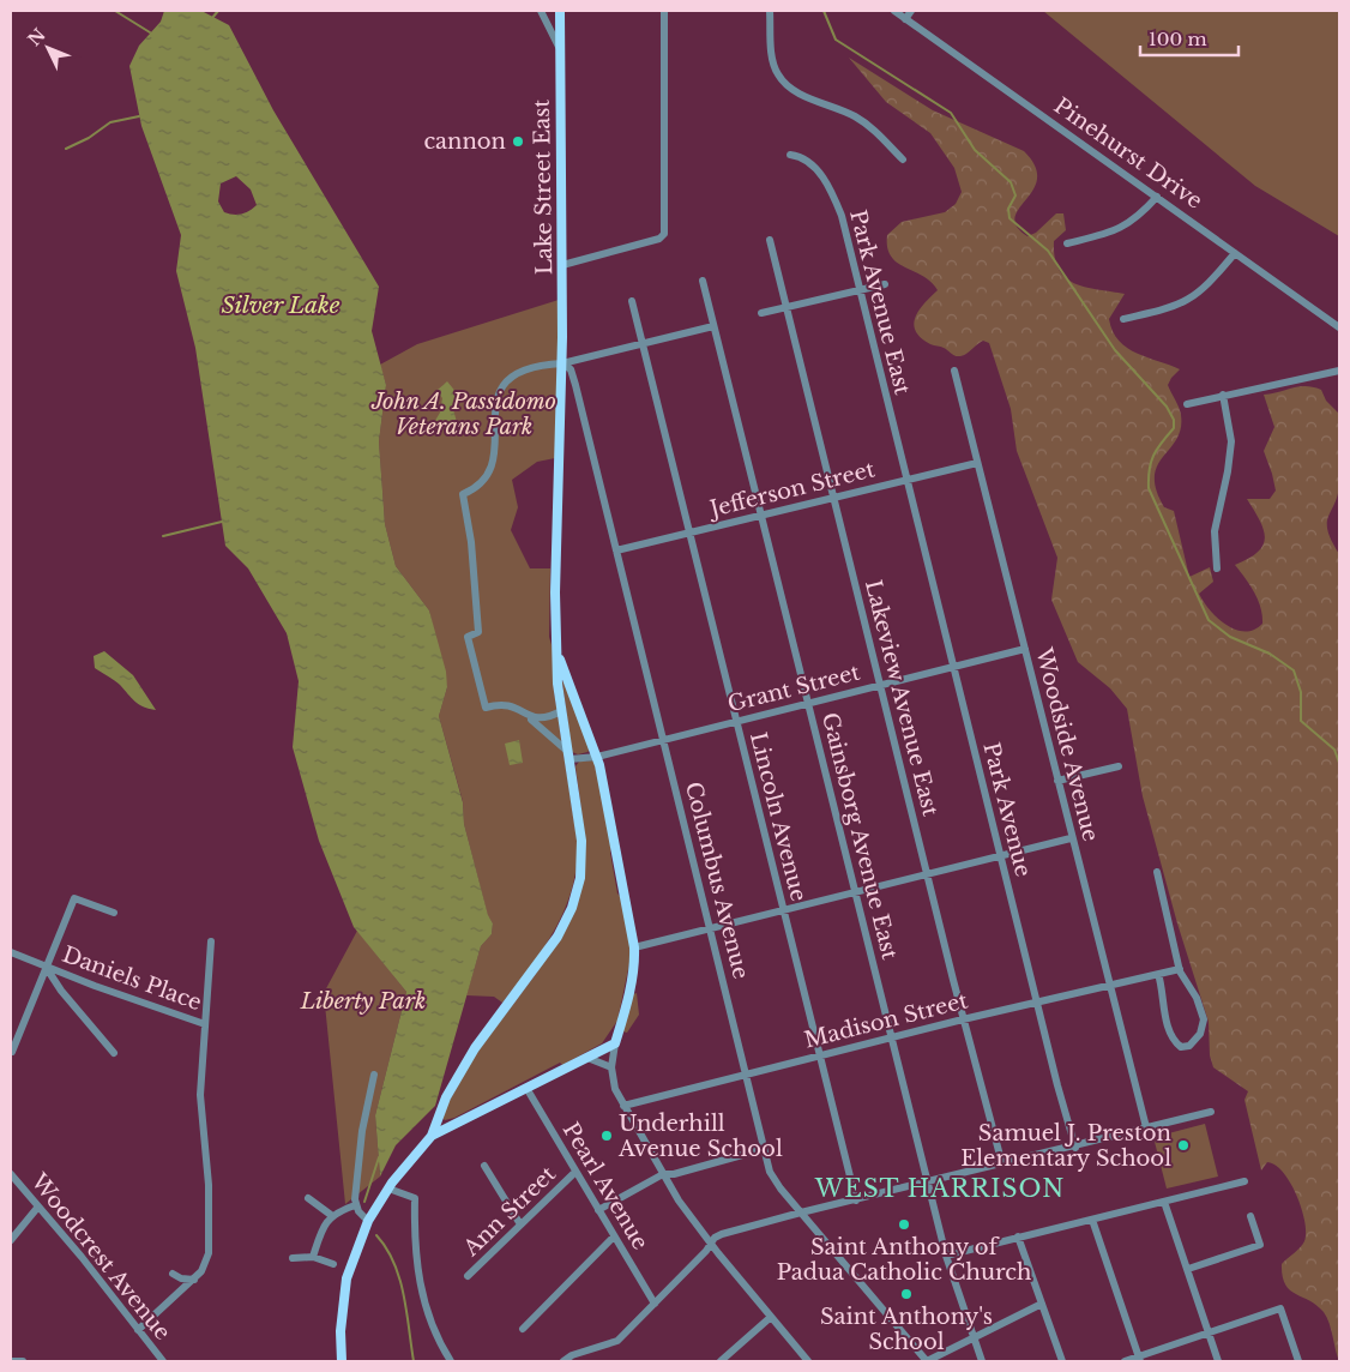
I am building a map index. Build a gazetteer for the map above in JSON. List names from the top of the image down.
{
  "streets": {
    "main road": ["Lake Street East"],
    "street": [
      "Pinehurst Drive",
      "Park Avenue East",
      "Jefferson Street",
      "Grant Street",
      "Lakeview Avenue East",
      "Woodside Avenue",
      "Park Avenue",
      "Lincoln Avenue",
      "Gainsborg Avenue East",
      "Columbus Avenue",
      "Daniels Place",
      "Madison Street",
      "Pearl Avenue",
      "Ann Street",
      "Woodcrest Avenue"
    ]
  },
  "crossings": [
    ["Lake Street East", "Grant Street"],
    ["Lake Street East", "Columbus Avenue"],
    ["Park Avenue East", "Jefferson Street"],
    ["Park Avenue East", "Park Avenue"],
    ["Jefferson Street", "Lakeview Avenue East"],
    ["Jefferson Street", "Woodside Avenue"],
    ["Jefferson Street", "Park Avenue"],
    ["Jefferson Street", "Lincoln Avenue"],
    ["Jefferson Street", "Gainsborg Avenue East"],
    ["Jefferson Street", "Columbus Avenue"],
    ["Grant Street", "Lakeview Avenue East"],
    ["Grant Street", "Woodside Avenue"],
    ["Grant Street", "Park Avenue"],
    ["Grant Street", "Lincoln Avenue"],
    ["Grant Street", "Gainsborg Avenue East"],
    ["Grant Street", "Columbus Avenue"],
    ["Lakeview Avenue East", "Madison Street"],
    ["Woodside Avenue", "Madison Street"],
    ["Park Avenue", "Madison Street"],
    ["Lincoln Avenue", "Madison Street"],
    ["Gainsborg Avenue East", "Madison Street"],
    ["Columbus Avenue", "Madison Street"],
    ["Pearl Avenue", "Ann Street"]
  ],
  "districts": ["WEST HARRISON"],
  "water": ["Silver Lake"],
  "parks": ["John A. Passidomo Veterans Park", "Liberty Park"],
  "places": [
    "cannon",
    "Underhill Avenue School",
    "Samuel J. Preston Elementary School",
    "Saint Anthony of Padua Catholic Church",
    "Saint Anthony's School"
  ],
  "scale_bar": "100 m",
  "north": "top left"
}
